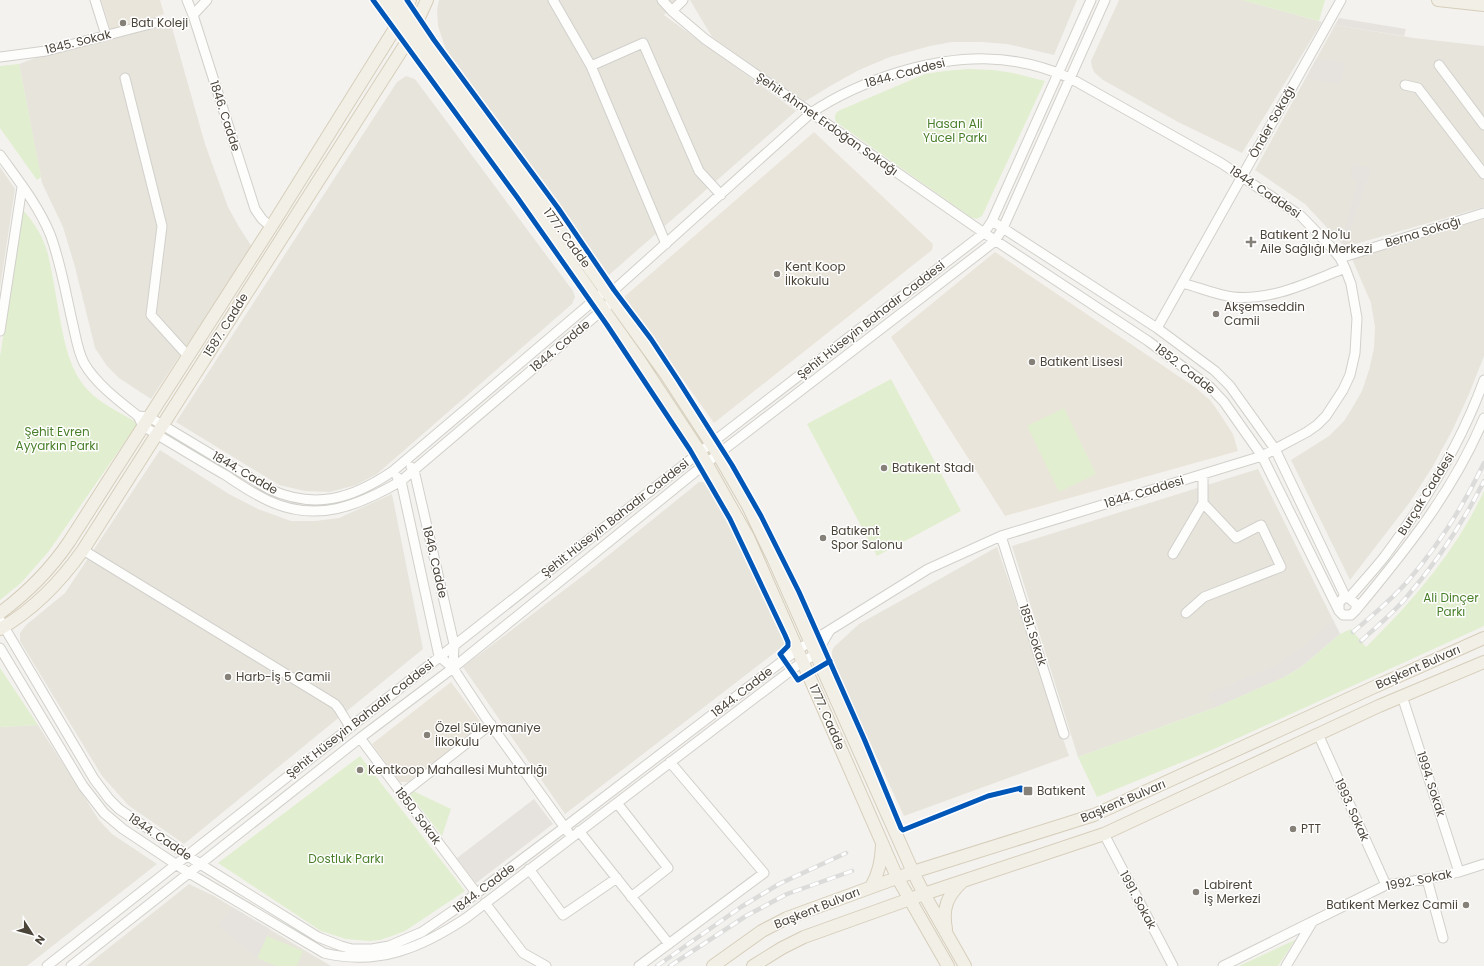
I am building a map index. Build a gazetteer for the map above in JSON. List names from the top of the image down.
{
  "streets": {
    "main road": ["1777. Cadde", "1587. Cadde", "Başkent Bulvarı"],
    "street": [
      "1845. Sokak",
      "1844. Caddesi",
      "1846. Cadde",
      "Önder Sokağı",
      "Şehit Ahmet Erdoğan Sokağı",
      "Berna Sokağı",
      "Şehit Hüseyin Bahadır Caddesi",
      "1844. Cadde",
      "1852. Cadde",
      "Burçak Caddesi",
      "1851. Sokak",
      "1994. Sokak",
      "1993. Sokak",
      "1850. Sokak",
      "1992. Sokak",
      "1991. Sokak"
    ]
  },
  "crossings": [
    ["1844. Caddesi", "Önder Sokağı"],
    ["1844. Caddesi", "Şehit Ahmet Erdoğan Sokağı"],
    ["1844. Caddesi", "Berna Sokağı"],
    ["1844. Caddesi", "1777. Cadde"],
    ["1844. Caddesi", "Şehit Hüseyin Bahadır Caddesi"],
    ["1844. Caddesi", "1844. Cadde"],
    ["1844. Caddesi", "1852. Cadde"],
    ["1844. Caddesi", "1851. Sokak"],
    ["1846. Cadde", "Şehit Hüseyin Bahadır Caddesi"],
    ["1846. Cadde", "1587. Cadde"],
    ["1846. Cadde", "1844. Cadde"],
    ["Önder Sokağı", "1852. Cadde"],
    ["Şehit Ahmet Erdoğan Sokağı", "Şehit Hüseyin Bahadır Caddesi"],
    ["Şehit Ahmet Erdoğan Sokağı", "1852. Cadde"],
    ["1777. Cadde", "Şehit Hüseyin Bahadır Caddesi"],
    ["1777. Cadde", "1587. Cadde"],
    ["1777. Cadde", "1844. Cadde"],
    ["1777. Cadde", "Başkent Bulvarı"],
    ["Şehit Hüseyin Bahadır Caddesi", "1844. Cadde"],
    ["Şehit Hüseyin Bahadır Caddesi", "1852. Cadde"],
    ["Şehit Hüseyin Bahadır Caddesi", "1850. Sokak"],
    ["1587. Cadde", "1844. Cadde"],
    ["1844. Cadde", "1850. Sokak"],
    ["1852. Cadde", "Burçak Caddesi"],
    ["Başkent Bulvarı", "1994. Sokak"],
    ["Başkent Bulvarı", "1993. Sokak"],
    ["Başkent Bulvarı", "1991. Sokak"],
    ["1994. Sokak", "1992. Sokak"],
    ["1993. Sokak", "1992. Sokak"]
  ],
  "parks": [
    "Hasan Ali Yücel Parkı",
    "Şehit Evren Ayyarkın Parkı",
    "Ali Dinçer Parkı",
    "Dostluk Parkı"
  ],
  "places": {
    "other": [
      "Batı Koleji",
      "Kent Koop İlkokulu",
      "Akşemseddin Camii",
      "Batıkent Lisesi",
      "Batıkent Stadı",
      "Batıkent Spor Salonu",
      "Harb-İş 5 Camii",
      "Özel Süleymaniye İlkokulu",
      "Kentkoop Mahallesi Muhtarlığı",
      "PTT",
      "Labirent İş Merkezi",
      "Batıkent Merkez Camii"
    ],
    "health": ["Batıkent 2 No'lu Aile Sağlığı Merkezi"],
    "transit": ["Batıkent"]
  },
  "north": "bottom right"
}
